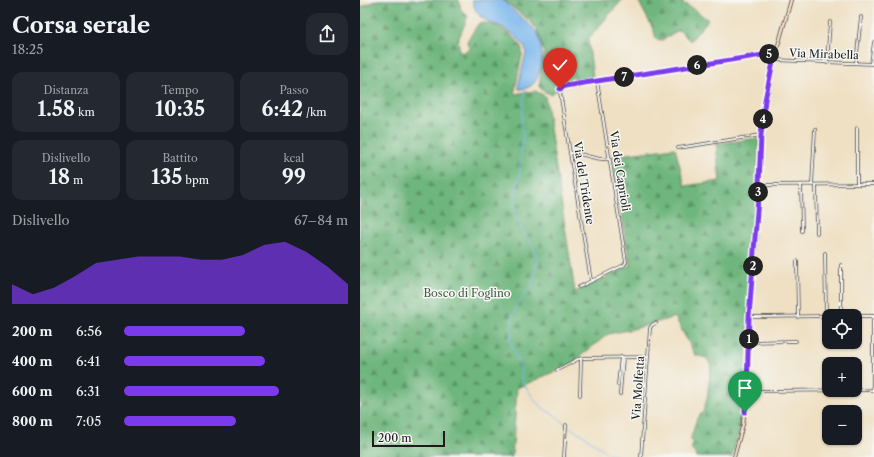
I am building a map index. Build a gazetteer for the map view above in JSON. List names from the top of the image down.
{
  "streets": {
    "street": [
      "Via Mirabella",
      "Via dei Caprioli",
      "Via del Tridente",
      "Via Molfetta"
    ]
  },
  "crossings": [
    ["Via dei Caprioli", "Via del Tridente"]
  ],
  "parks": ["Bosco di Foglino"],
  "scale_bar": "200 m",
  "page": {
    "heading": ["Corsa serale", "18:25"],
    "pins": [
      "5",
      "6",
      "7",
      "4",
      "3",
      "2",
      "1"
    ],
    "stats": [
      ["Distanza", "1.58 km"],
      ["Tempo", "10:35"],
      ["Passo", "6:42 /km"],
      ["Dislivello", "18 m"],
      ["Battito", "135 bpm"],
      ["kcal", "99"]
    ],
    "chart": ["Dislivello", "67–84 m"],
    "map_buttons": ["+", "−"],
    "list": [
      {
        "name": "200 m",
        "note": "6:56"
      },
      {
        "name": "400 m",
        "note": "6:41"
      },
      {
        "name": "600 m",
        "note": "6:31"
      },
      {
        "name": "800 m",
        "note": "7:05"
      }
    ],
    "scale": "200 m"
  }
}
